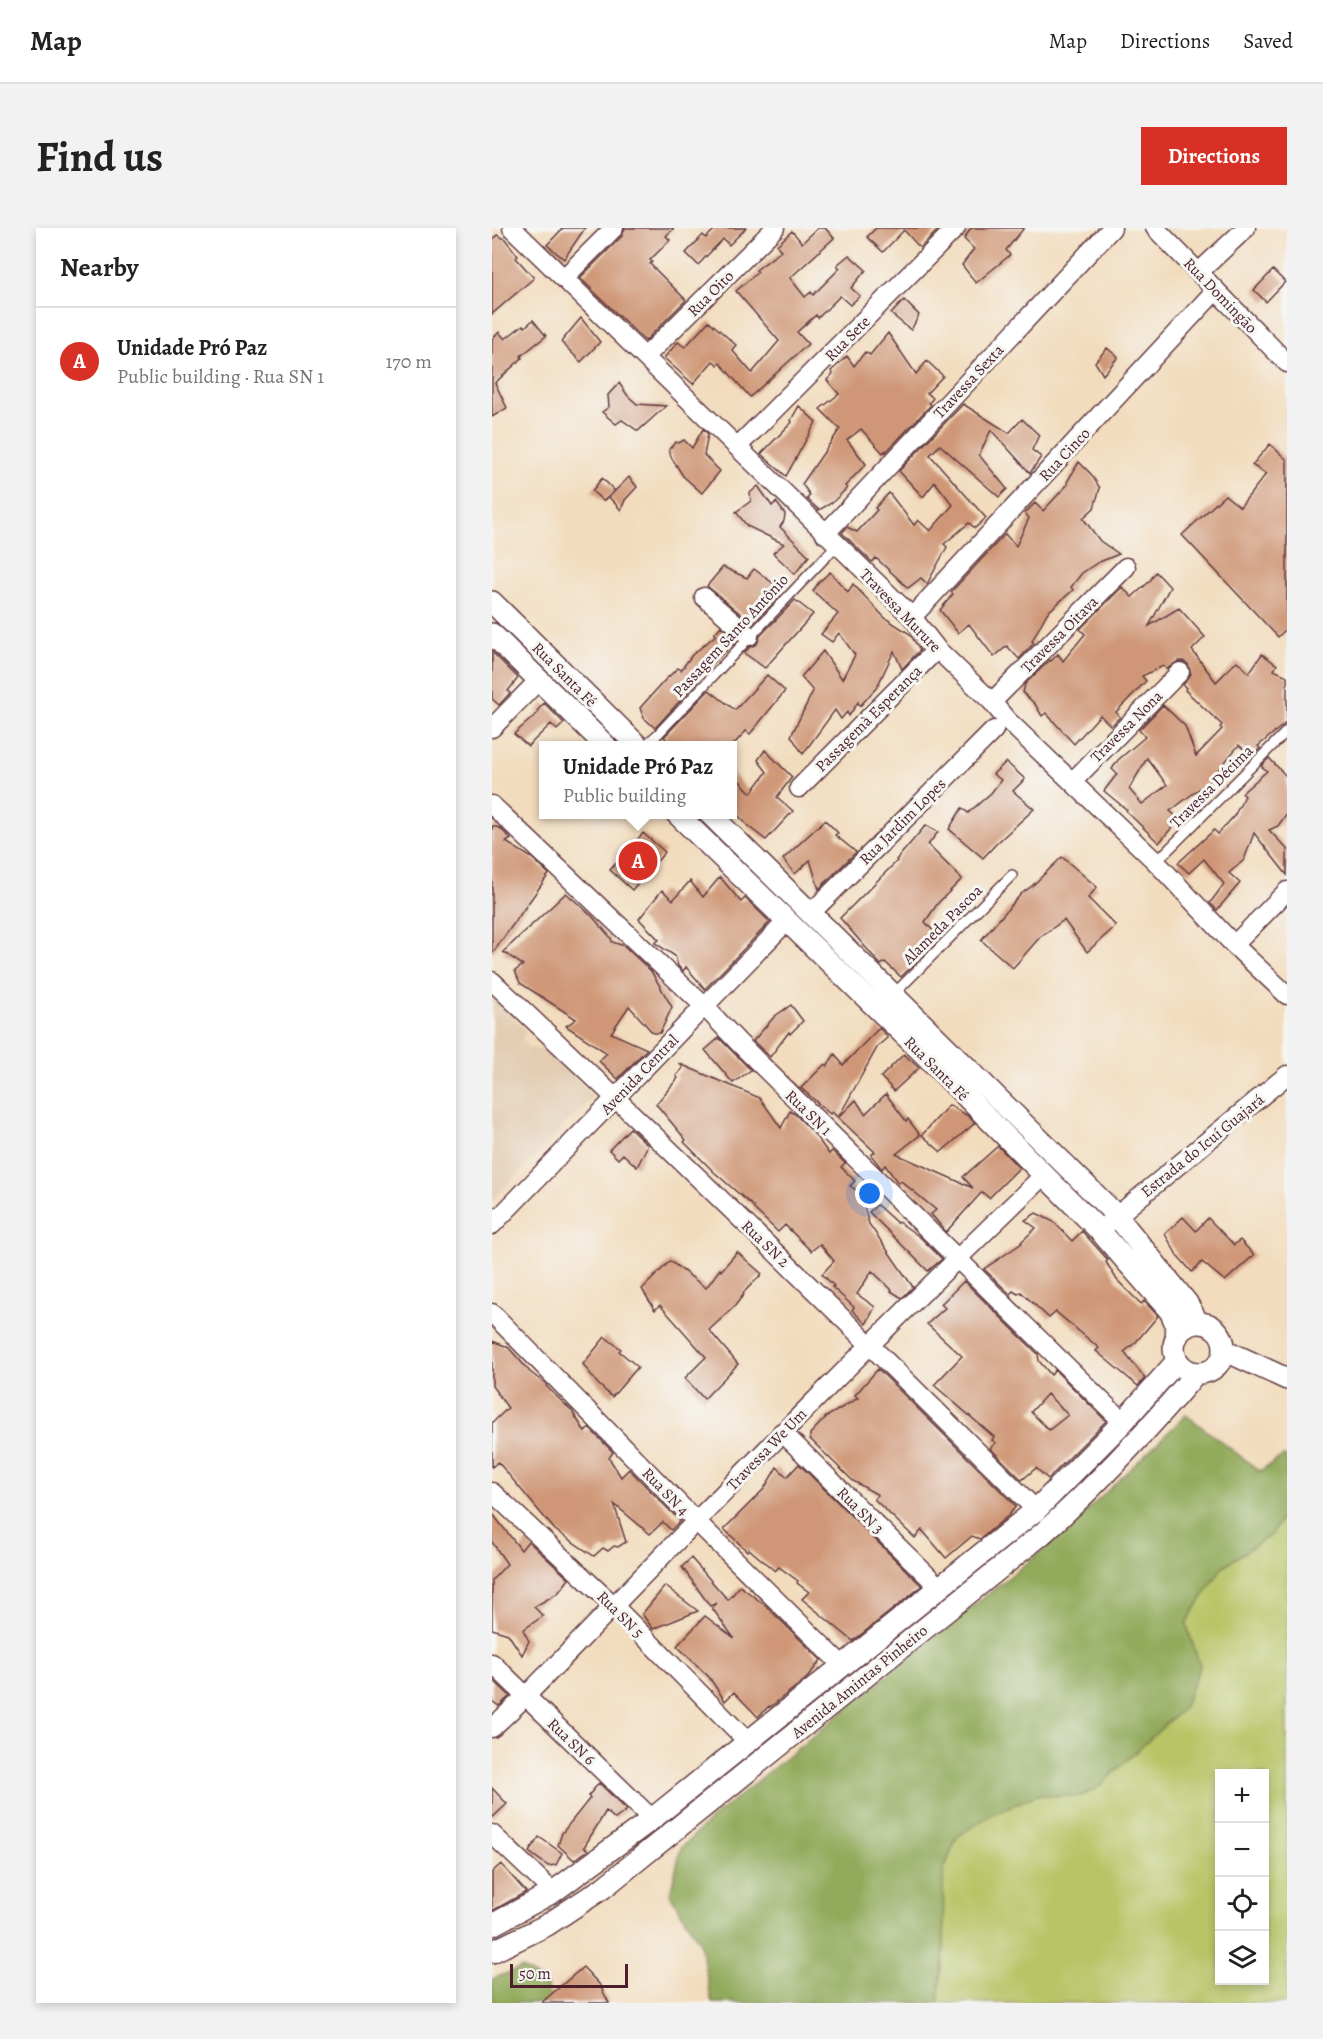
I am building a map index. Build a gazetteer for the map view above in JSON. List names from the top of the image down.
{
  "streets": {
    "street": [
      "Rua Oito",
      "Rua Domingão",
      "Rua Sete",
      "Travessa Sexta",
      "Rua Cinco",
      "Travessa Murure",
      "Travessa Oitava",
      "Rua Santa Fé",
      "Passagemà Esperança",
      "Travessa Nona",
      "Rua Jardim Lopes",
      "Avenida Central",
      "Rua SN 1",
      "Estrada do Icuí Guajará",
      "Rua SN 2",
      "Travessa We Um",
      "Rua SN 4",
      "Rua SN 3",
      "Rua SN 5",
      "Avenida Amintas Pinheiro",
      "Rua SN 6"
    ],
    "lane": ["Passagem Santo Antônio", "Travessa Décima", "Alameda Pascoa"]
  },
  "crossings": [
    ["Rua Oito", "Travessa Murure"],
    ["Rua Domingão", "Rua Cinco"],
    ["Rua Sete", "Travessa Murure"],
    ["Travessa Sexta", "Travessa Murure"],
    ["Travessa Sexta", "Passagem Santo Antônio"],
    ["Rua Cinco", "Travessa Murure"],
    ["Travessa Murure", "Travessa Oitava"],
    ["Travessa Murure", "Passagem Santo Antônio"],
    ["Travessa Murure", "Passagemà Esperança"],
    ["Travessa Murure", "Travessa Nona"],
    ["Travessa Murure", "Travessa Décima"],
    ["Rua Santa Fé", "Rua Jardim Lopes"],
    ["Rua Santa Fé", "Alameda Pascoa"],
    ["Rua Santa Fé", "Avenida Central"],
    ["Rua Santa Fé", "Estrada do Icuí Guajará"],
    ["Rua Santa Fé", "Travessa We Um"],
    ["Rua Santa Fé", "Avenida Amintas Pinheiro"],
    ["Avenida Central", "Rua SN 1"],
    ["Avenida Central", "Rua SN 2"],
    ["Rua SN 1", "Travessa We Um"],
    ["Rua SN 1", "Avenida Amintas Pinheiro"],
    ["Rua SN 2", "Travessa We Um"],
    ["Rua SN 2", "Avenida Amintas Pinheiro"],
    ["Travessa We Um", "Rua SN 4"],
    ["Travessa We Um", "Rua SN 3"],
    ["Travessa We Um", "Rua SN 5"],
    ["Travessa We Um", "Rua SN 6"],
    ["Rua SN 4", "Avenida Amintas Pinheiro"],
    ["Rua SN 3", "Avenida Amintas Pinheiro"],
    ["Rua SN 5", "Avenida Amintas Pinheiro"],
    ["Avenida Amintas Pinheiro", "Rua SN 6"]
  ],
  "scale_bar": "50 m",
  "page": {
    "header": "Map",
    "nav": ["Map", "Directions", "Saved"],
    "buttons": "Directions",
    "title": "Find us",
    "heading": "Nearby",
    "list": [
      {
        "mark": "A",
        "name": "Unidade Pró Paz",
        "note": "Public building · Rua SN 1",
        "value": "170 m"
      }
    ],
    "popup": ["Unidade Pró Paz", "Public building"],
    "pins": "A",
    "map_buttons": ["+", "−"],
    "scale": "50 m"
  }
}
